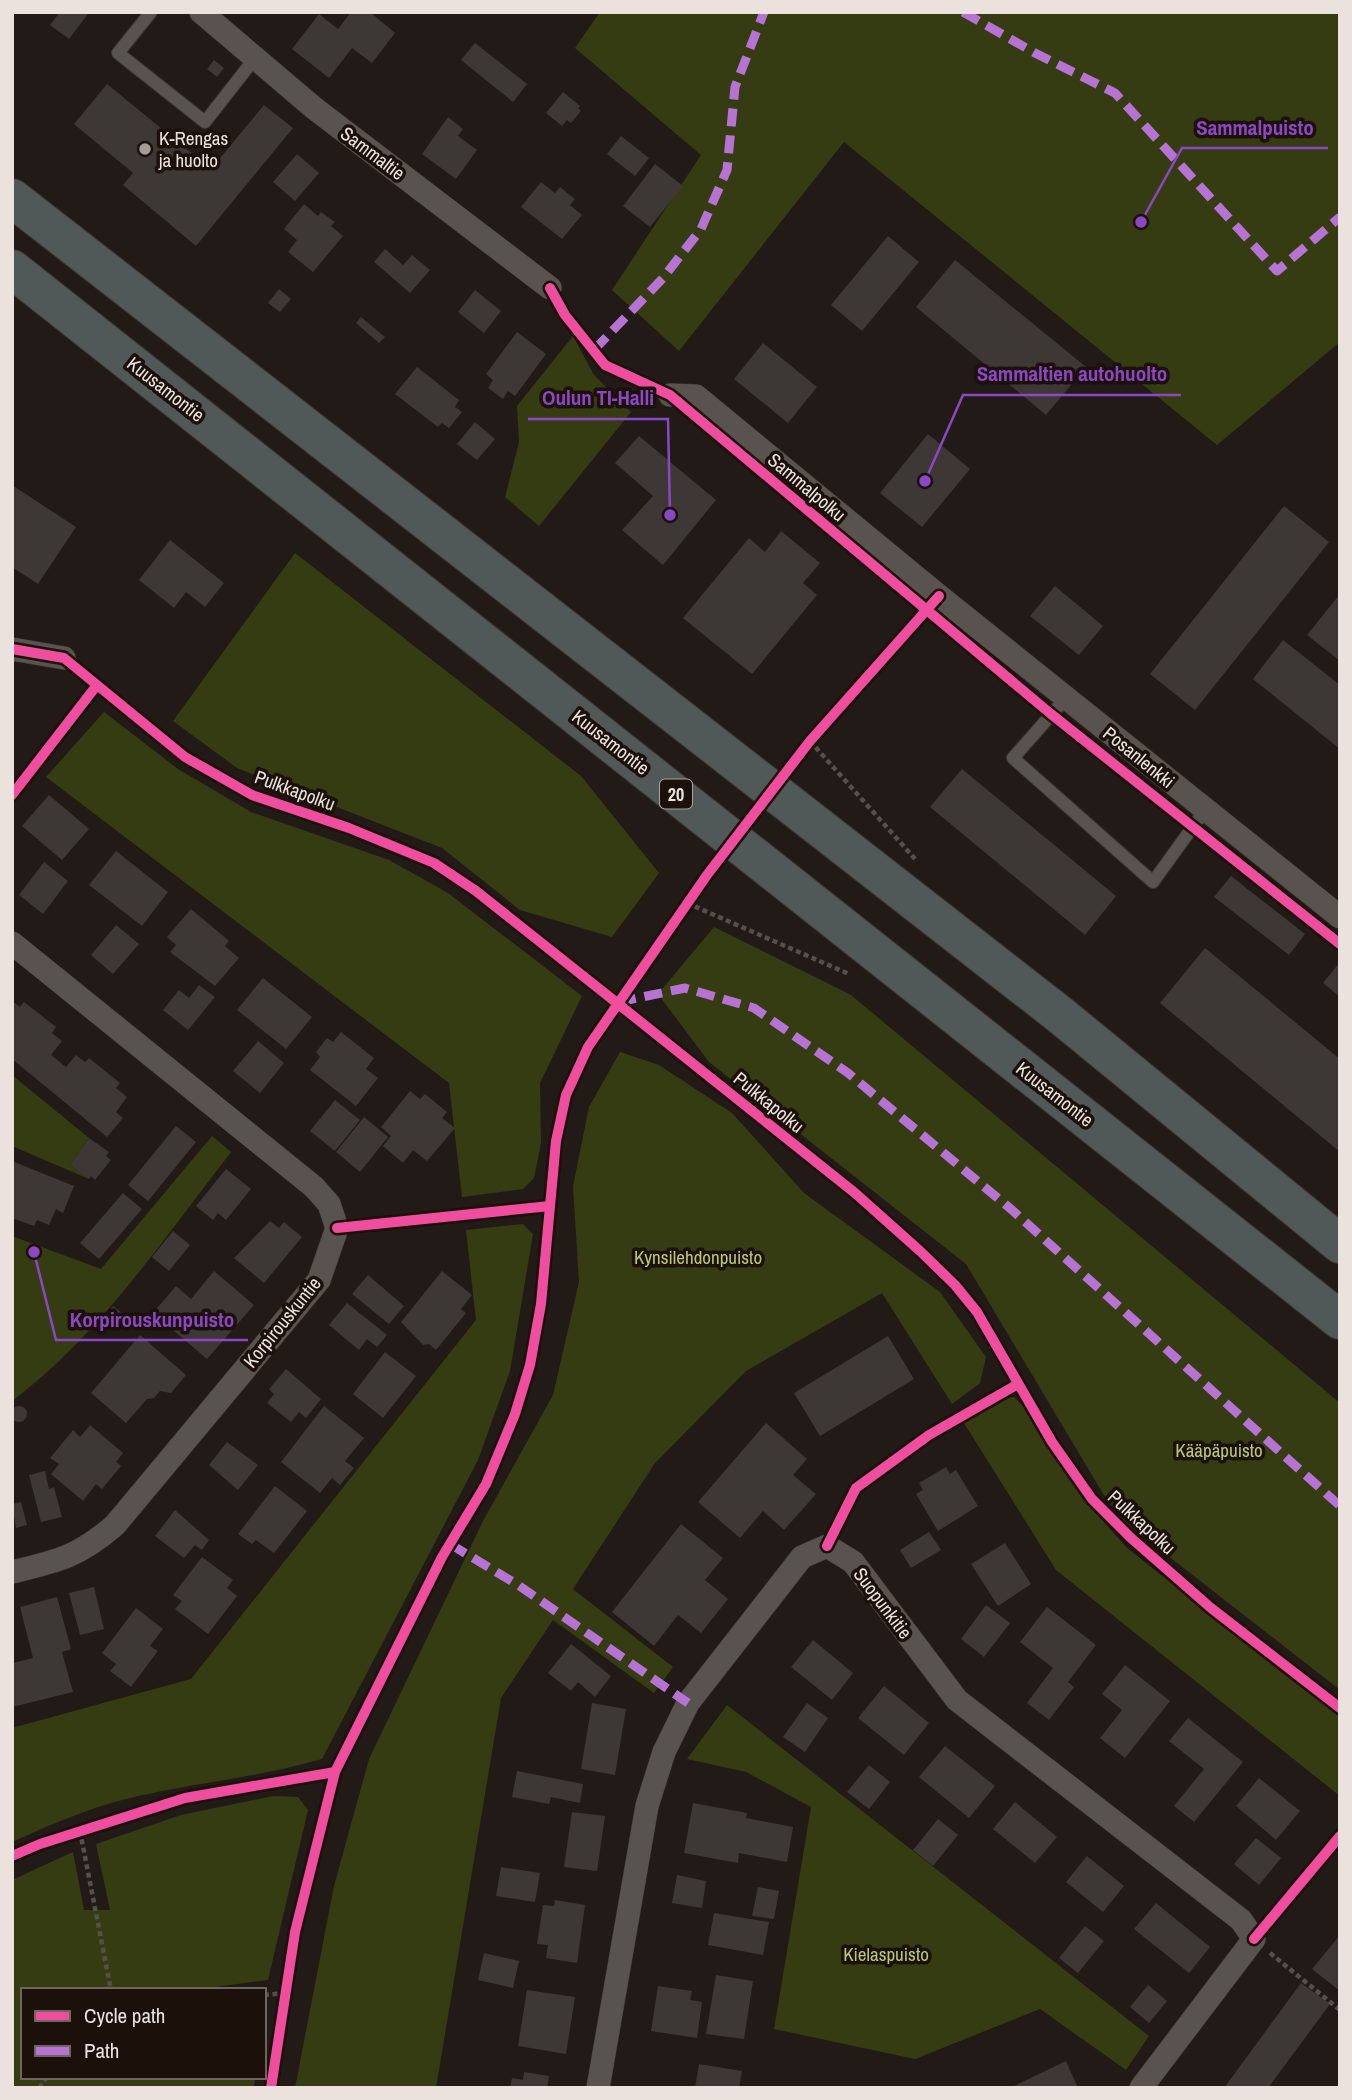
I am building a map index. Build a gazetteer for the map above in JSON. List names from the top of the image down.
{
  "streets": {
    "highway": ["Kuusamontie", "20"],
    "street": [
      "Sammaltie",
      "Sammalpolku",
      "Posanlenkki",
      "Korpirouskuntie",
      "Suopunkitie"
    ],
    "cycle path": ["Pulkkapolku"]
  },
  "crossings": [
    ["Sammalpolku", "Posanlenkki"]
  ],
  "parks": ["Kynsilehdonpuisto", "Kääpäpuisto", "Kielaspuisto"],
  "places": [
    "K-Rengas ja huolto",
    "Sammalpuisto",
    "Sammaltien autohuolto",
    "Oulun TI-Halli",
    "Korpirouskunpuisto"
  ],
  "legend": ["Cycle path", "Path"]
}
